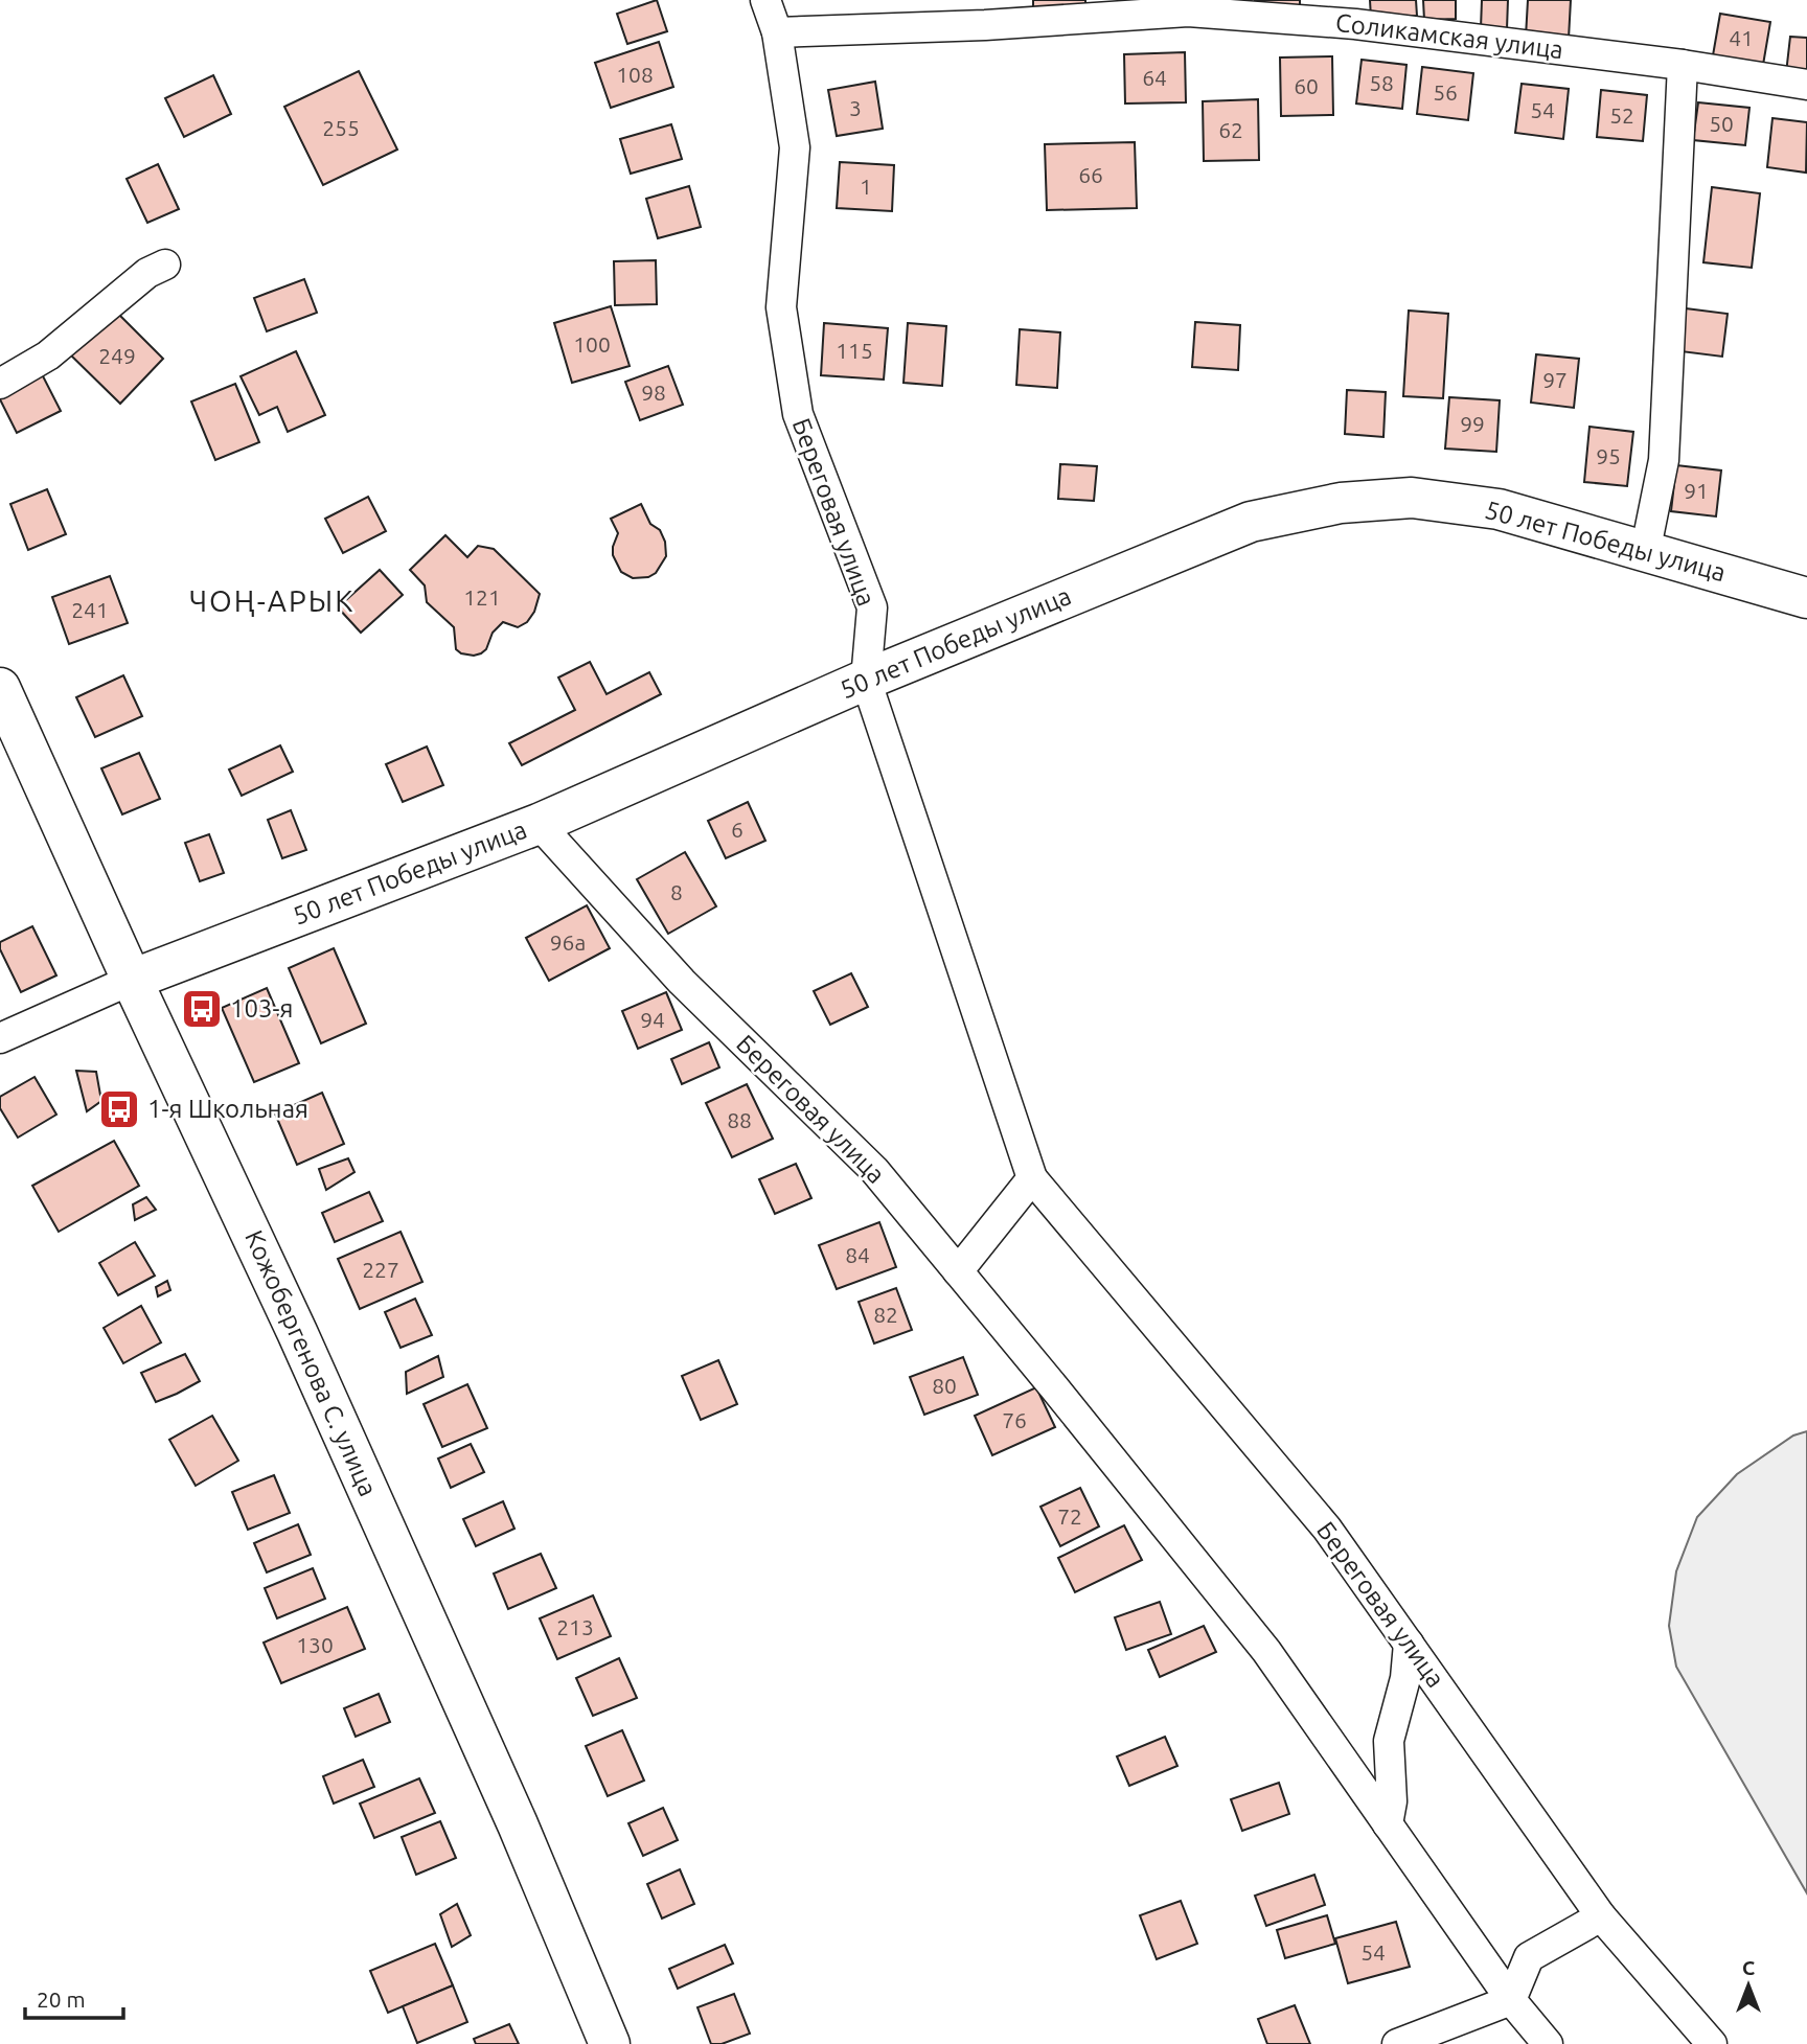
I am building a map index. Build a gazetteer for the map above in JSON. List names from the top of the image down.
{
  "streets": {
    "main road": ["50 лет Победы улица", "Кожобергенова С. улица"],
    "street": ["Соликамская улица", "Береговая улица"]
  },
  "crossings": [
    ["Соликамская улица", "Береговая улица"],
    ["Береговая улица", "50 лет Победы улица"],
    ["50 лет Победы улица", "Кожобергенова С. улица"]
  ],
  "districts": ["ЧОҢ-АРЫК"],
  "places": {
    "bus stop": ["103-я", "1-я Школьная"]
  },
  "house_numbers": [
    "41",
    "108",
    "64",
    "58",
    "60",
    "56",
    "3",
    "54",
    "52",
    "50",
    "255",
    "62",
    "66",
    "1",
    "100",
    "115",
    "249",
    "97",
    "98",
    "99",
    "95",
    "91",
    "121",
    "241",
    "6",
    "8",
    "96а",
    "94",
    "88",
    "84",
    "227",
    "82",
    "80",
    "76",
    "72",
    "213",
    "130",
    "54"
  ],
  "scale_bar": "20 m",
  "north": "top"
}
